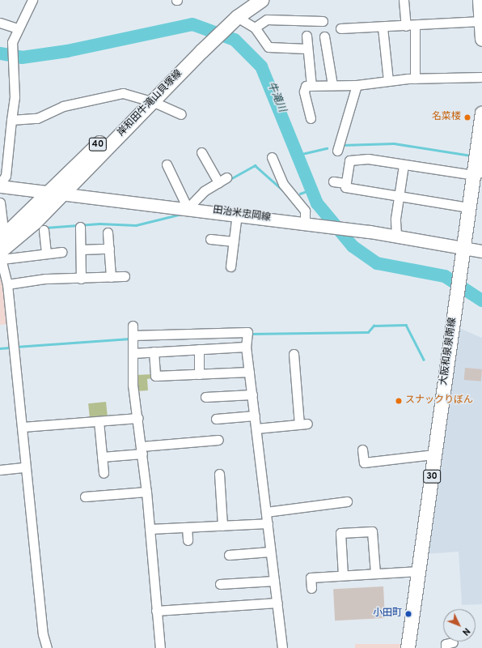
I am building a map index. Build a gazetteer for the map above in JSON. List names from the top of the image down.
{
  "streets": {
    "main road": [
      "岸和田牛滝山貝塚線",
      "40",
      "田治米忠岡線",
      "大阪和泉泉南線",
      "30"
    ]
  },
  "crossings": [
    ["岸和田牛滝山貝塚線", "田治米忠岡線"],
    ["田治米忠岡線", "大阪和泉泉南線"]
  ],
  "water": ["牛滝川"],
  "places": ["名菜楼", "スナックりぼん", "小田町"],
  "north": "bottom right"
}
